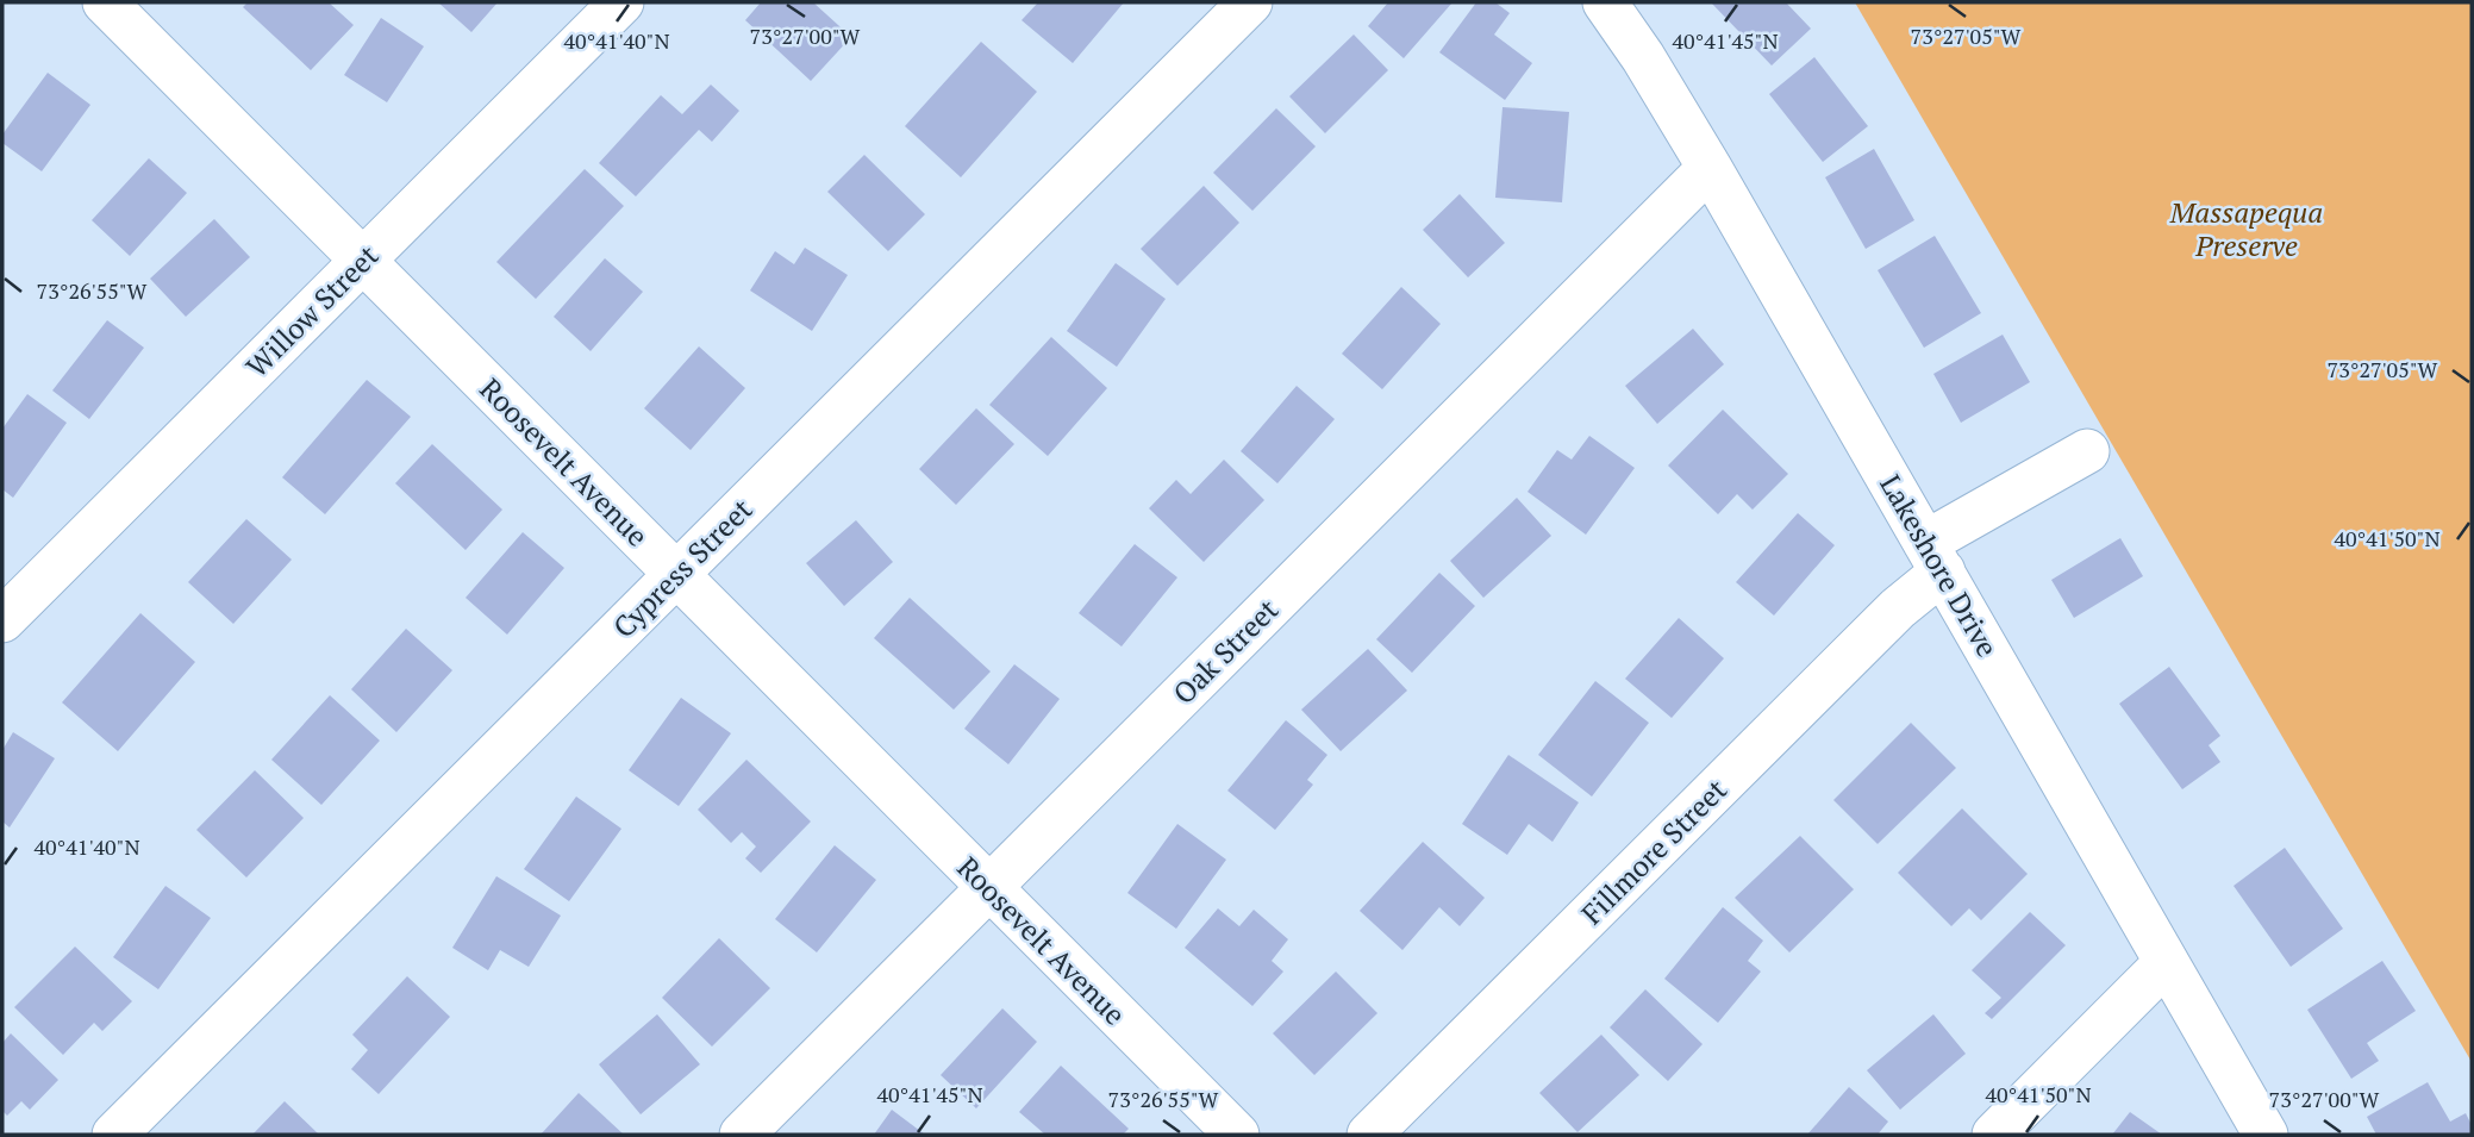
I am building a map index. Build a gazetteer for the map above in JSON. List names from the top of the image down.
{
  "streets": {
    "street": [
      "Willow Street",
      "Roosevelt Avenue",
      "Lakeshore Drive",
      "Cypress Street",
      "Oak Street",
      "Fillmore Street"
    ]
  },
  "crossings": [
    ["Willow Street", "Roosevelt Avenue"],
    ["Roosevelt Avenue", "Cypress Street"],
    ["Roosevelt Avenue", "Oak Street"],
    ["Lakeshore Drive", "Oak Street"],
    ["Lakeshore Drive", "Fillmore Street"]
  ],
  "parks": ["Massapequa Preserve"],
  "coordinates": [
    "73°27'00\"W",
    "73°27'05\"W",
    "40°41'45\"N",
    "40°41'40\"N",
    "73°26'55\"W",
    "40°41'50\"N"
  ]
}
